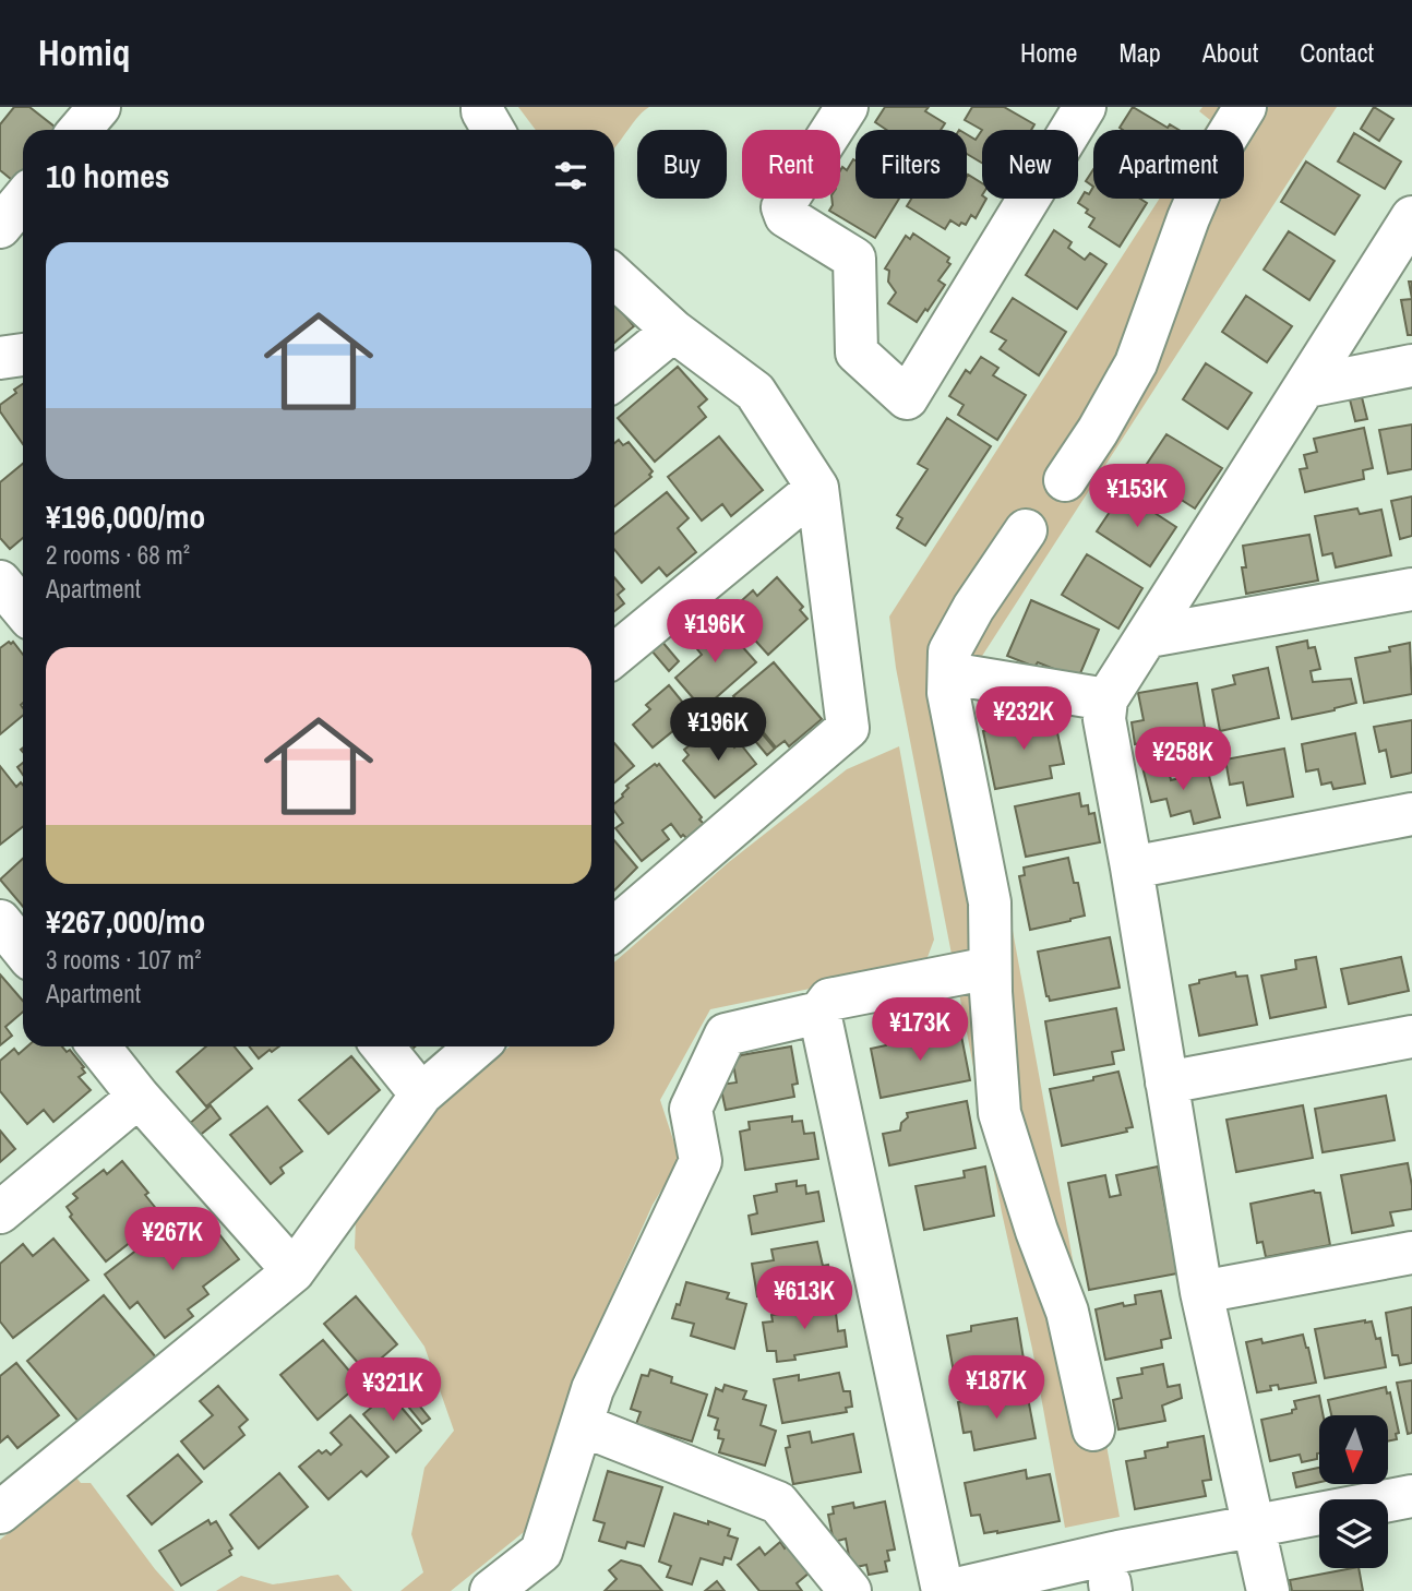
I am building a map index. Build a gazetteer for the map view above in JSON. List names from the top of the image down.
{
  "north": "bottom",
  "page": {
    "header": "Homiq",
    "nav": [
      "Home",
      "Map",
      "About",
      "Contact"
    ],
    "chip": [
      "Buy",
      "Rent",
      "Filters",
      "New",
      "Apartment"
    ],
    "heading": "10 homes",
    "list": [
      {
        "name": "¥196,000/mo",
        "note": "2 rooms · 68 m² · Apartment"
      },
      {
        "name": "¥267,000/mo",
        "note": "3 rooms · 107 m² · Apartment"
      }
    ],
    "price": [
      "¥153K",
      "¥196K",
      "¥232K",
      "¥196K",
      "¥258K",
      "¥173K",
      "¥267K",
      "¥613K",
      "¥187K",
      "¥321K"
    ]
  }
}
